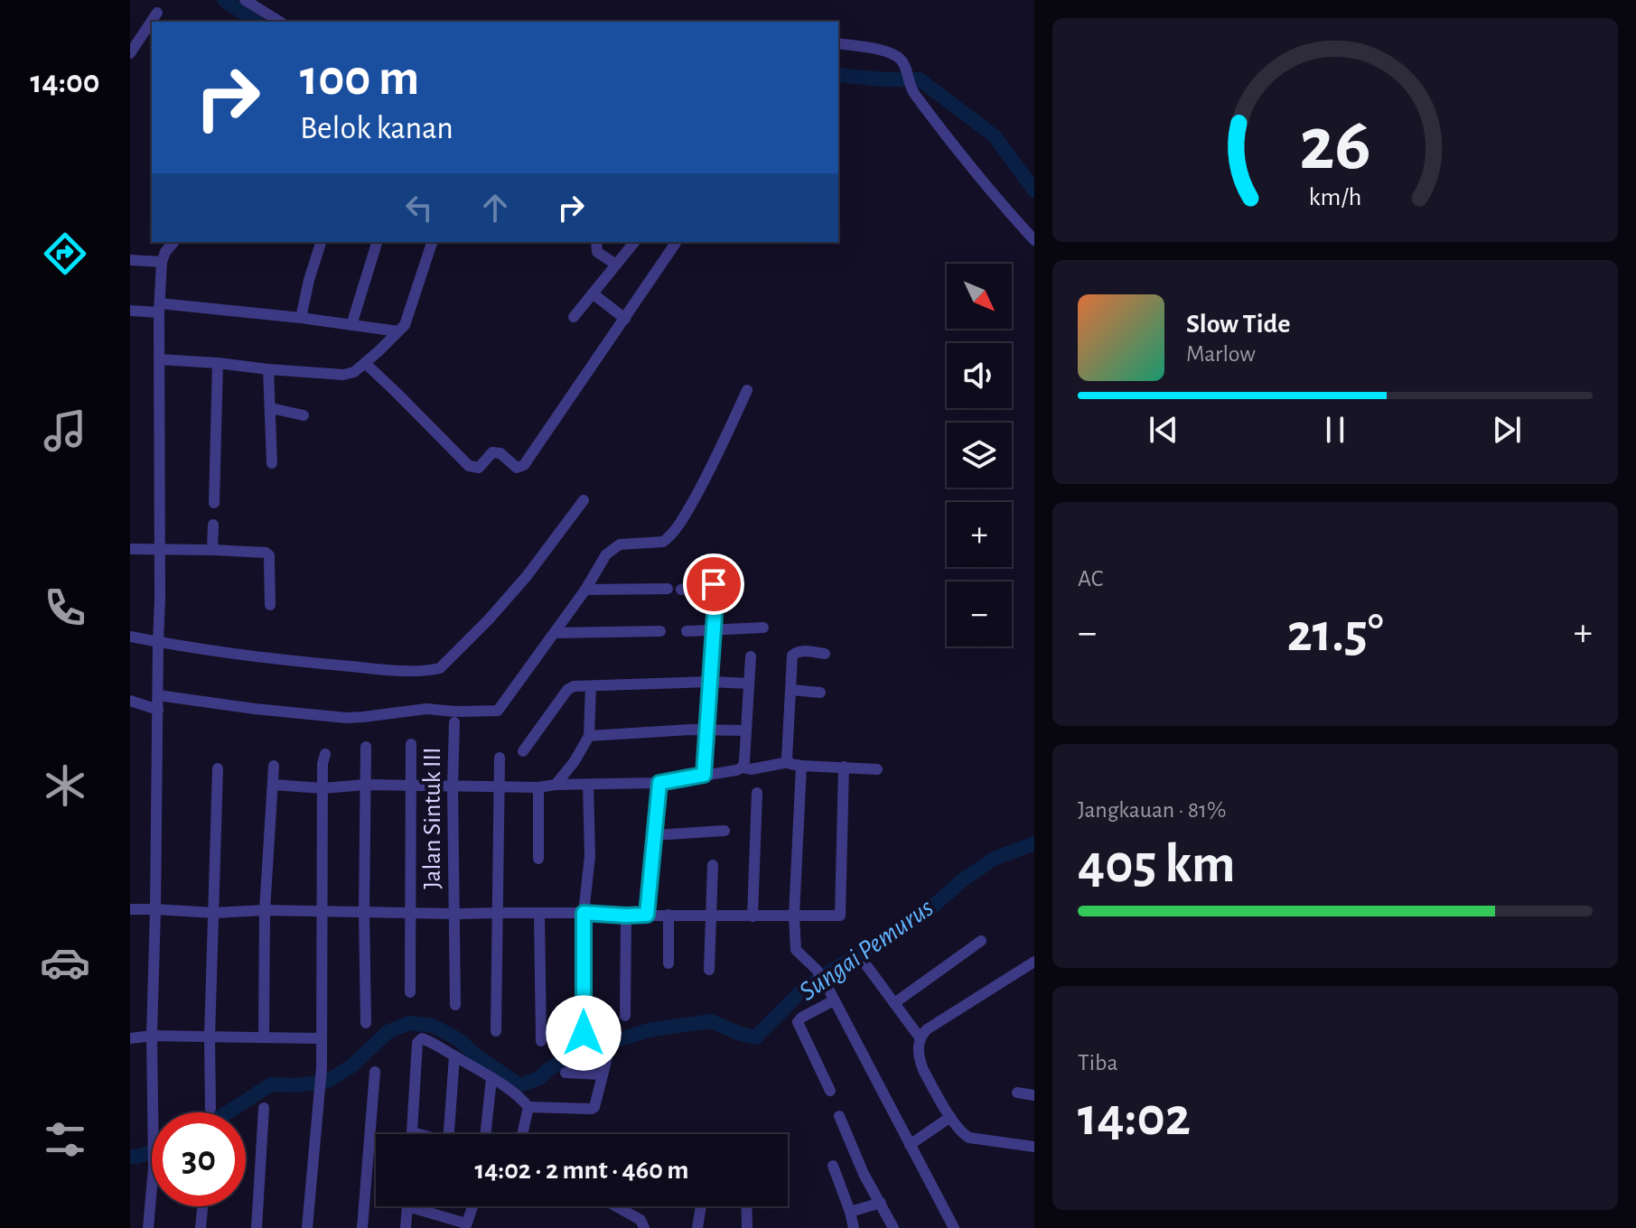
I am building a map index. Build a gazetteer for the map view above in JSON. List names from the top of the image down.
{
  "streets": {
    "street": ["Jalan Sintuk III"]
  },
  "water": ["Sungai Pemurus"],
  "north": "bottom right",
  "page": {
    "tabs": "14:00",
    "turn": ["100 m", "Belok kanan"],
    "map_buttons": ["+", "−"],
    "song": ["Slow Tide", "Marlow"],
    "tile": [
      "AC",
      ["Jangkauan · 81%", "405 km"],
      ["Tiba", "14:02"]
    ],
    "heat": ["−", "21.5°", "+"],
    "limit": "30",
    "trip": "14:02 · 2 mnt · 460 m",
    "gauge": ["26", "km/h"]
  }
}
